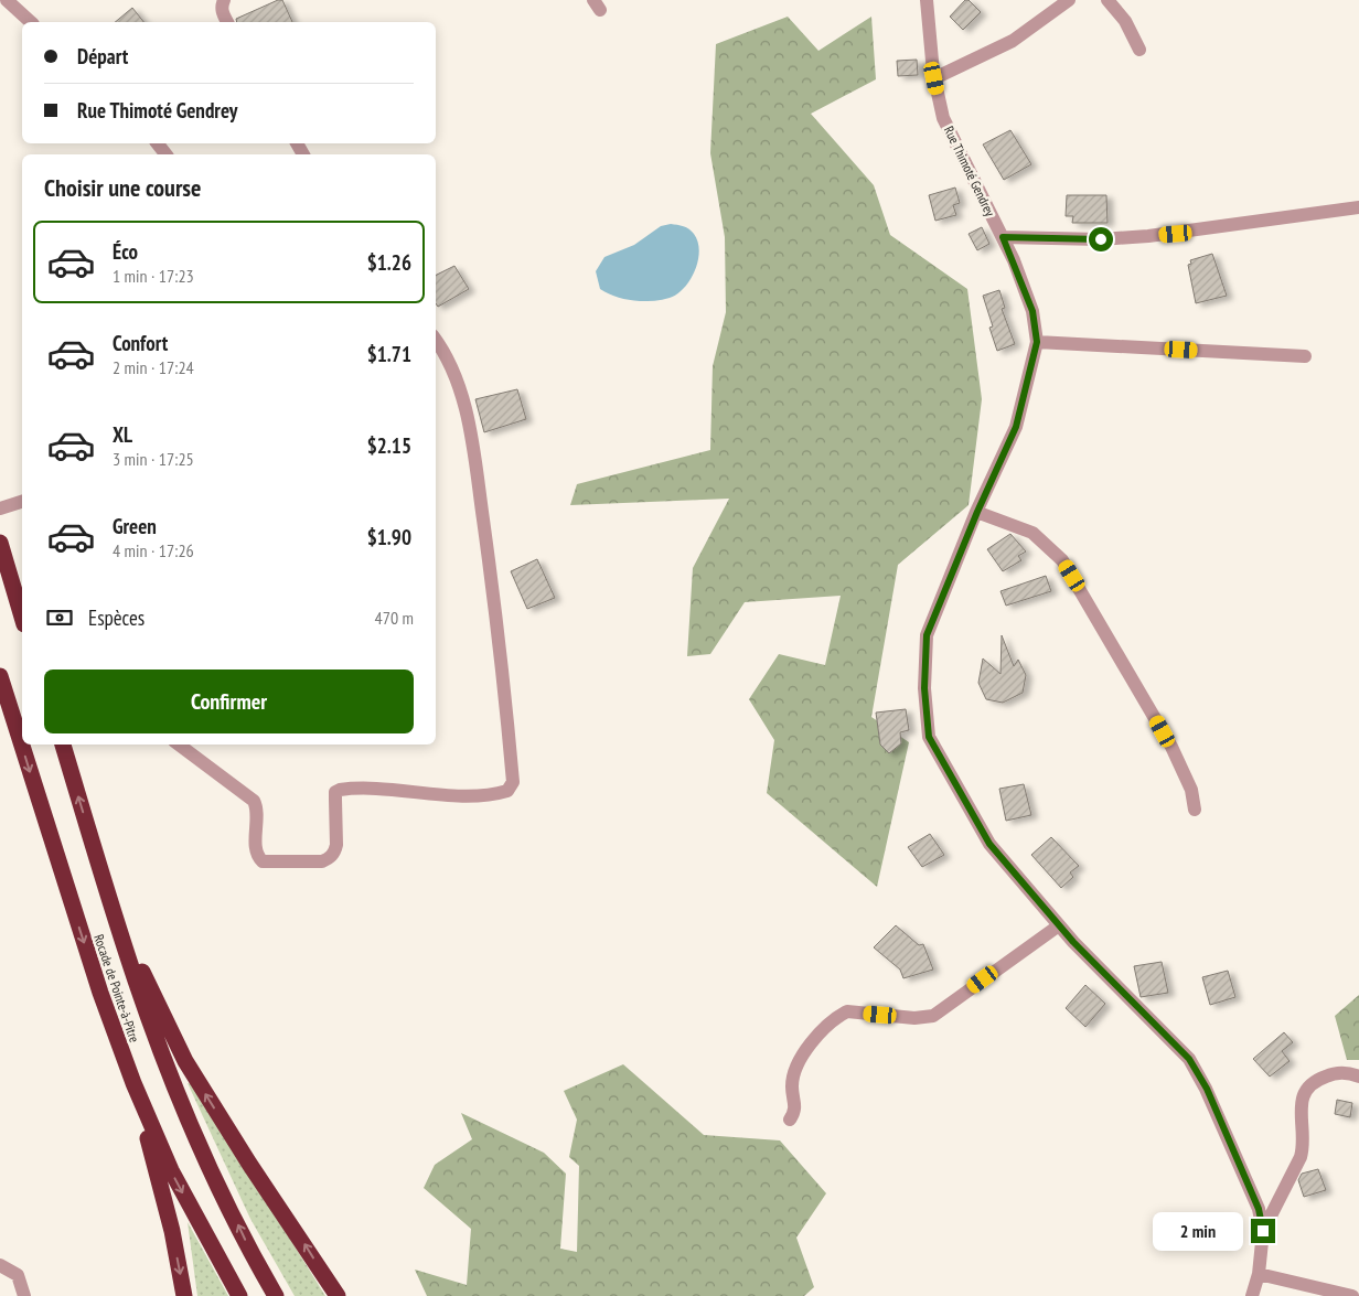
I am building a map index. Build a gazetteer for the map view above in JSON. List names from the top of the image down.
{
  "streets": {
    "highway": ["Rocade de Pointe-à-Pitre"],
    "street": ["Rue Thimoté Gendrey"]
  },
  "page": {
    "banner": ["Départ", "Rue Thimoté Gendrey"],
    "heading": "Choisir une course",
    "list": [
      {
        "name": "Éco",
        "note": "1 min · 17:23",
        "value": "$1.26"
      },
      {
        "name": "Confort",
        "note": "2 min · 17:24",
        "value": "$1.71"
      },
      {
        "name": "XL",
        "note": "3 min · 17:25",
        "value": "$2.15"
      },
      {
        "name": "Green",
        "note": "4 min · 17:26",
        "value": "$1.90"
      }
    ],
    "pay": ["Espèces", "470 m"],
    "buttons": "Confirmer",
    "bubble": "2 min"
  }
}
